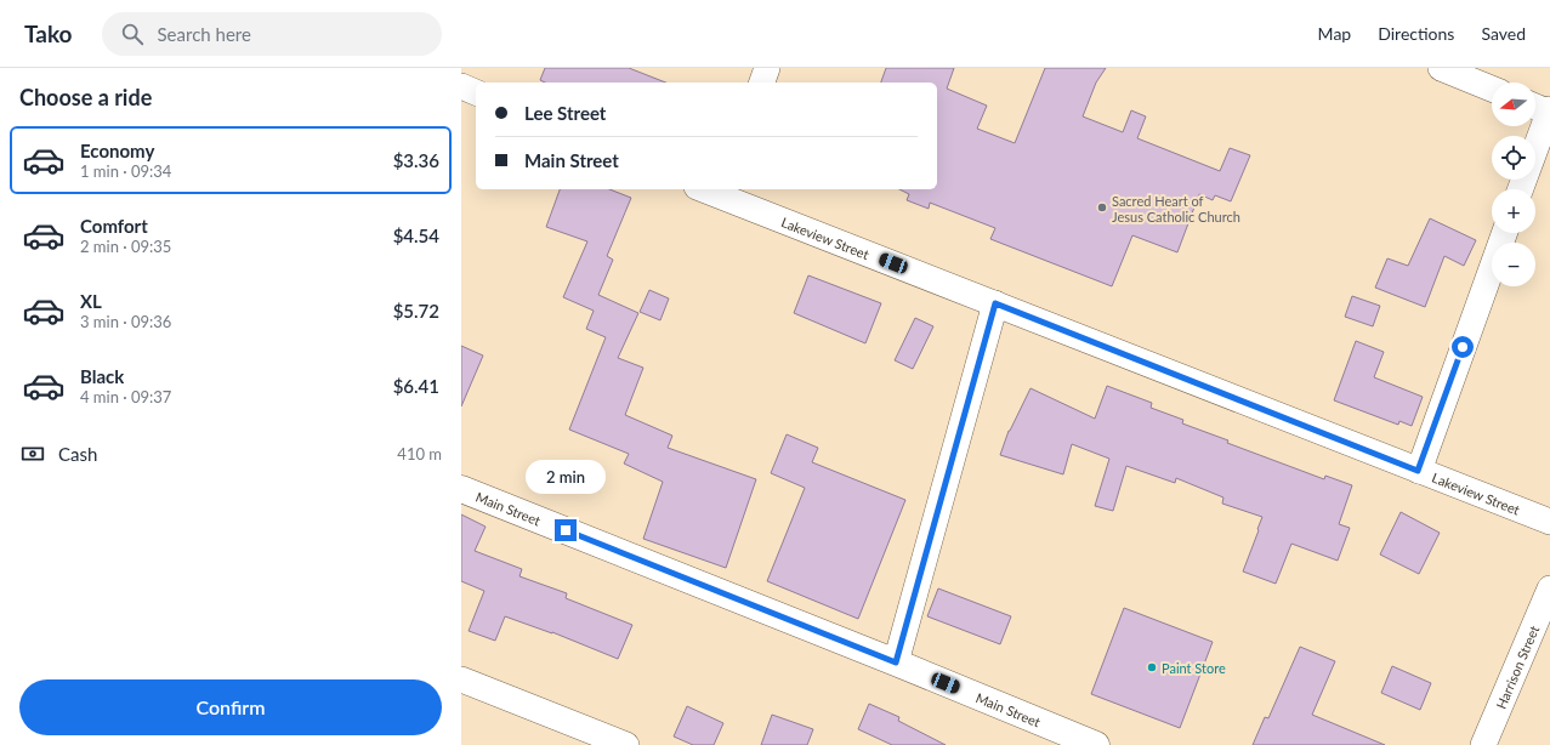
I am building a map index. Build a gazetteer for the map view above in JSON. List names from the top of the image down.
{
  "streets": {
    "main road": ["Main Street"],
    "street": ["Lakeview Street", "Harrison Street"]
  },
  "places": ["Sacred Heart of Jesus Catholic Church", "Paint Store"],
  "north": "left",
  "page": {
    "header": "Tako",
    "search": "Search here",
    "nav": ["Map", "Directions", "Saved"],
    "heading": "Choose a ride",
    "map_buttons": ["+", "−"],
    "banner": ["Lee Street", "Main Street"],
    "list": [
      {
        "name": "Economy",
        "note": "1 min · 09:34",
        "value": "$3.36"
      },
      {
        "name": "Comfort",
        "note": "2 min · 09:35",
        "value": "$4.54"
      },
      {
        "name": "XL",
        "note": "3 min · 09:36",
        "value": "$5.72"
      },
      {
        "name": "Black",
        "note": "4 min · 09:37",
        "value": "$6.41"
      }
    ],
    "pay": ["Cash", "410 m"],
    "bubble": "2 min",
    "buttons": "Confirm"
  }
}
